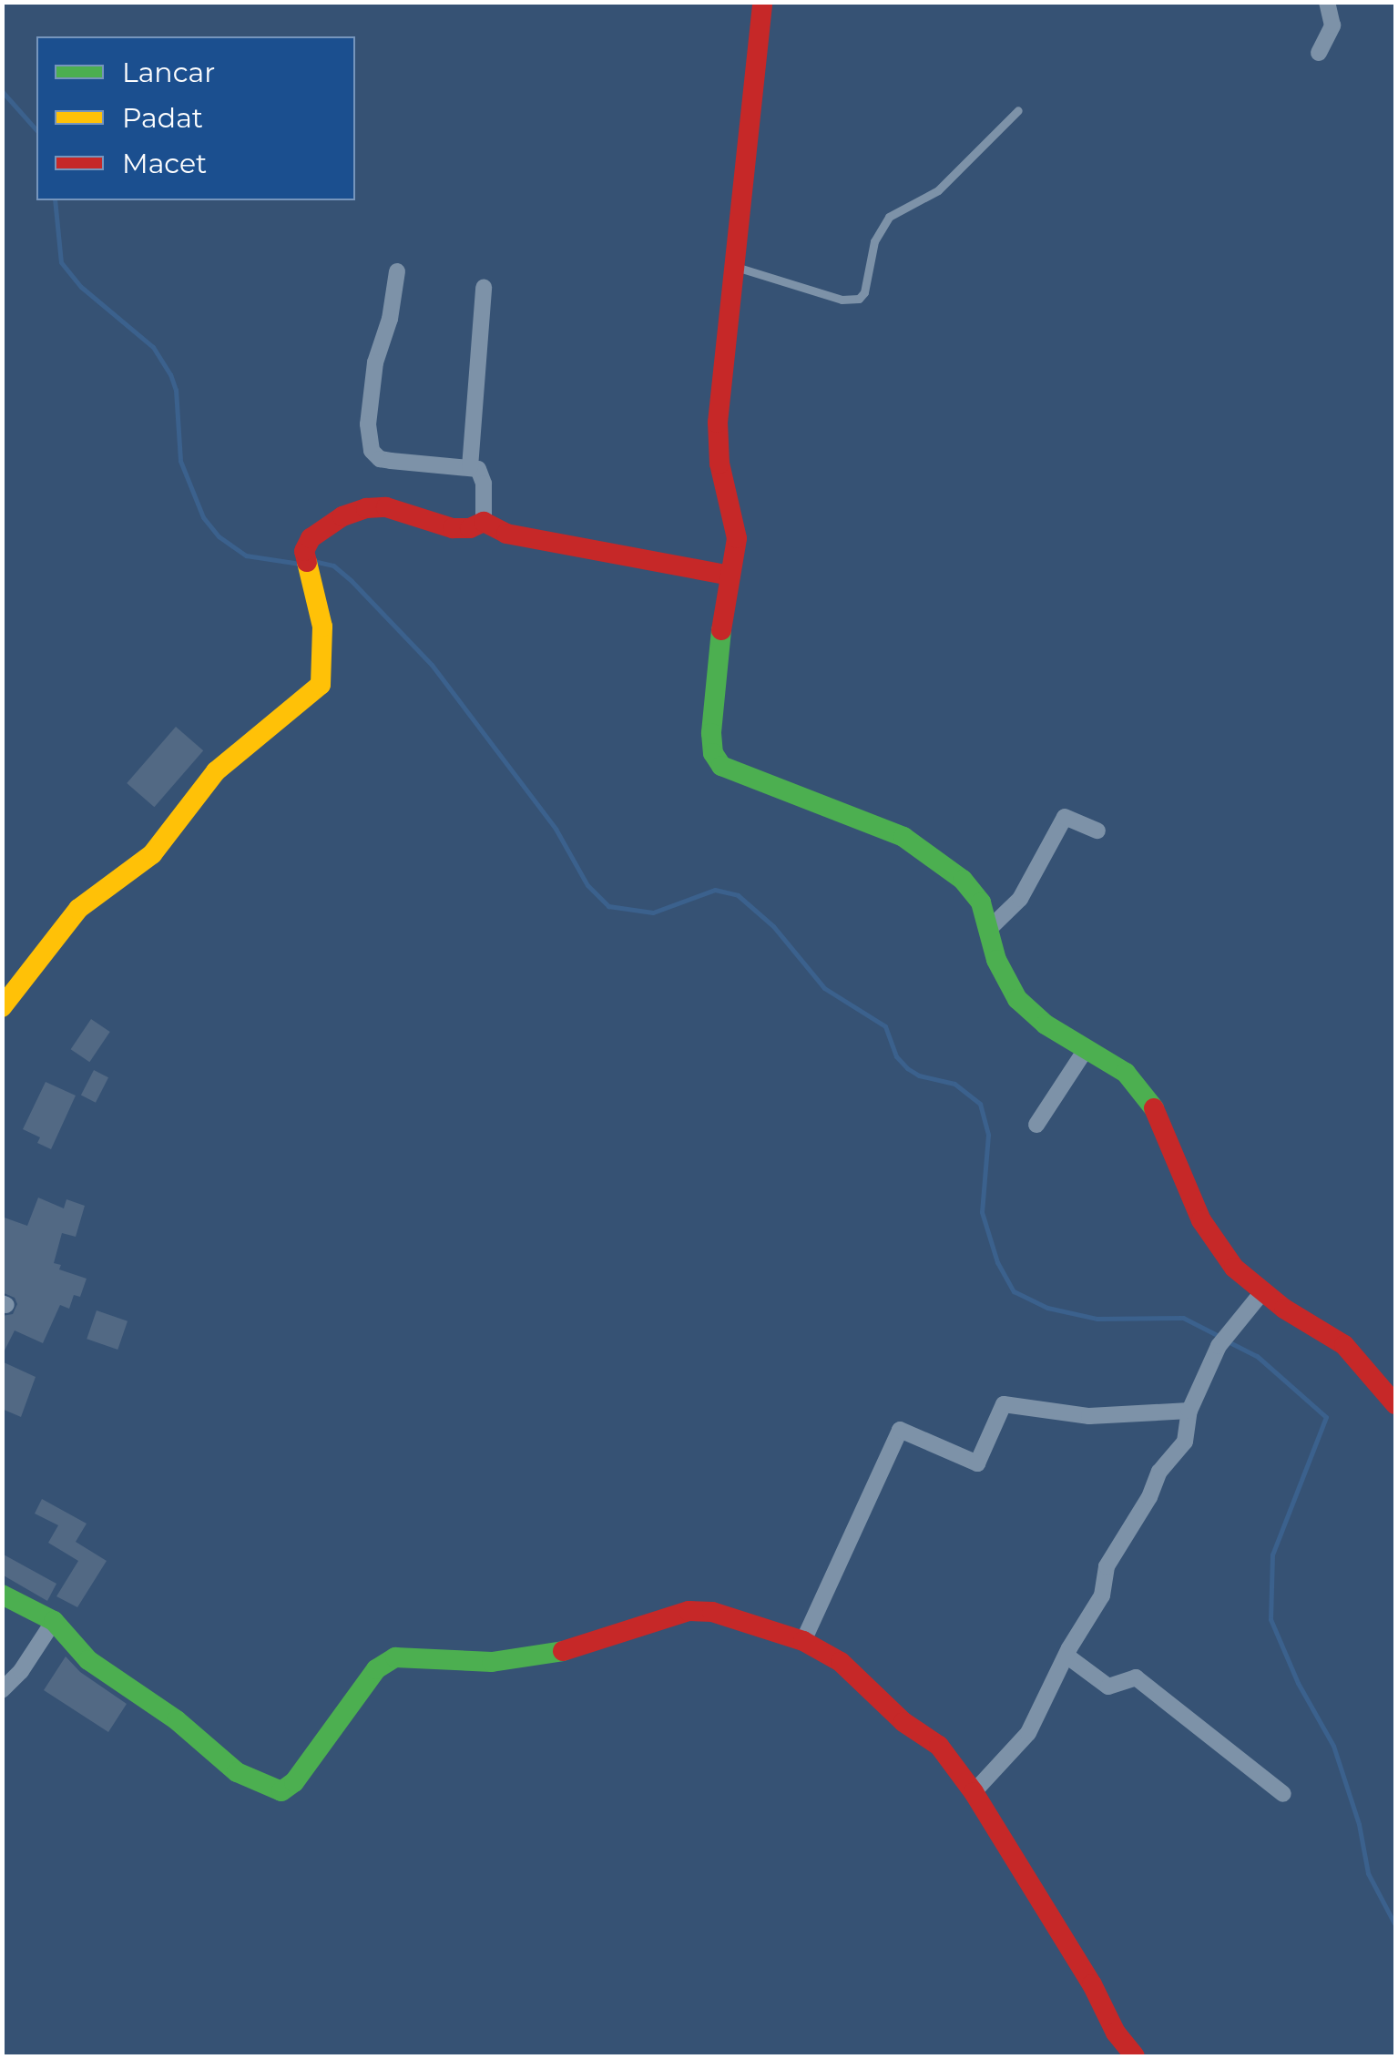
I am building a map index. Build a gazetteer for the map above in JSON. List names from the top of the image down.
{
  "legend": ["Lancar", "Padat", "Macet"]
}
